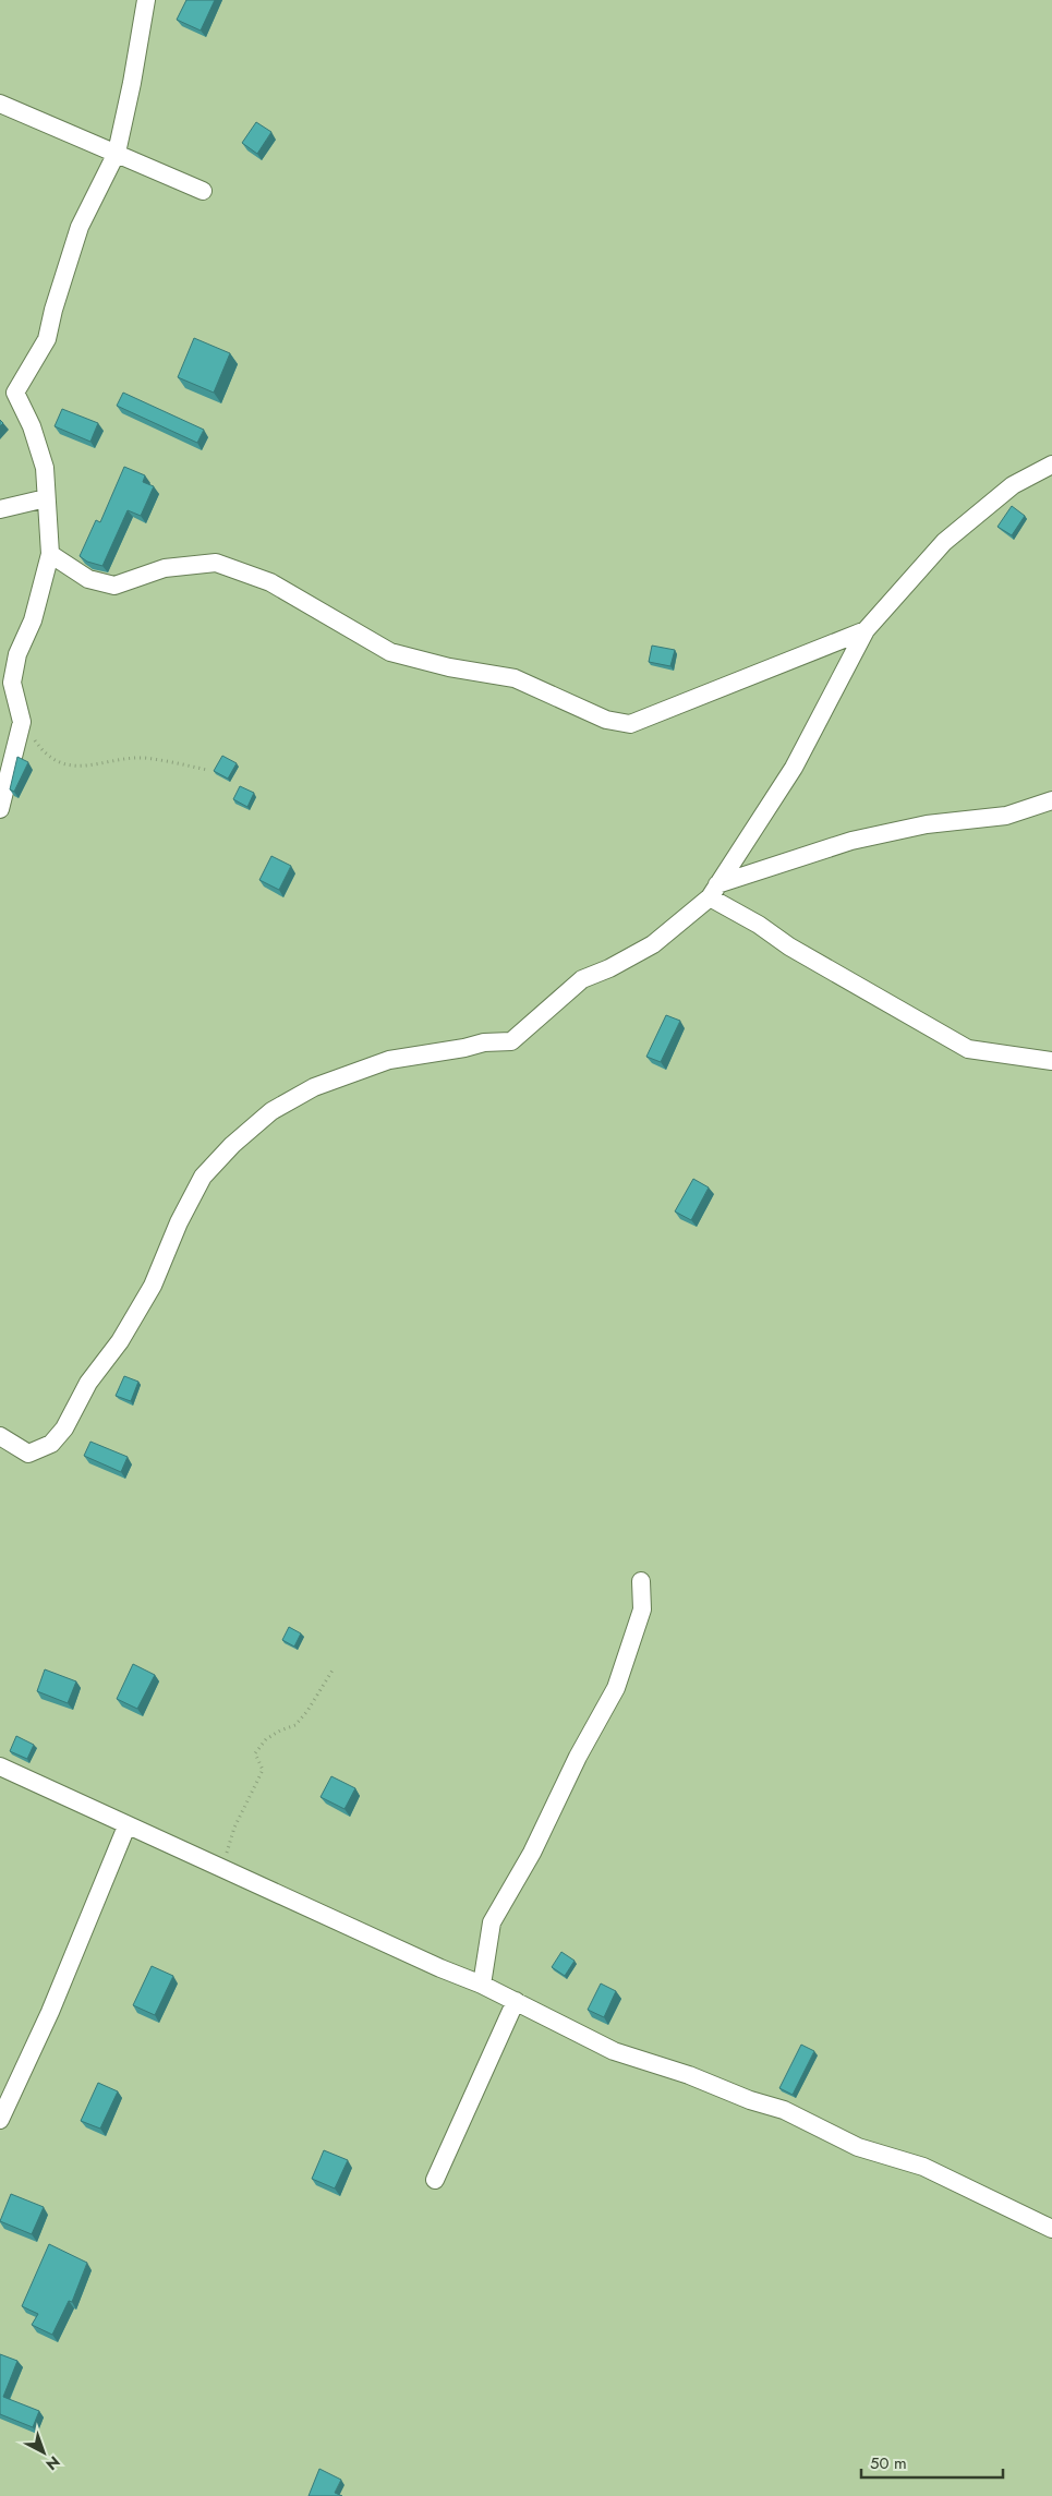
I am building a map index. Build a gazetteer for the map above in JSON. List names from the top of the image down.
{
  "scale_bar": "50 m",
  "north": "bottom right"
}
